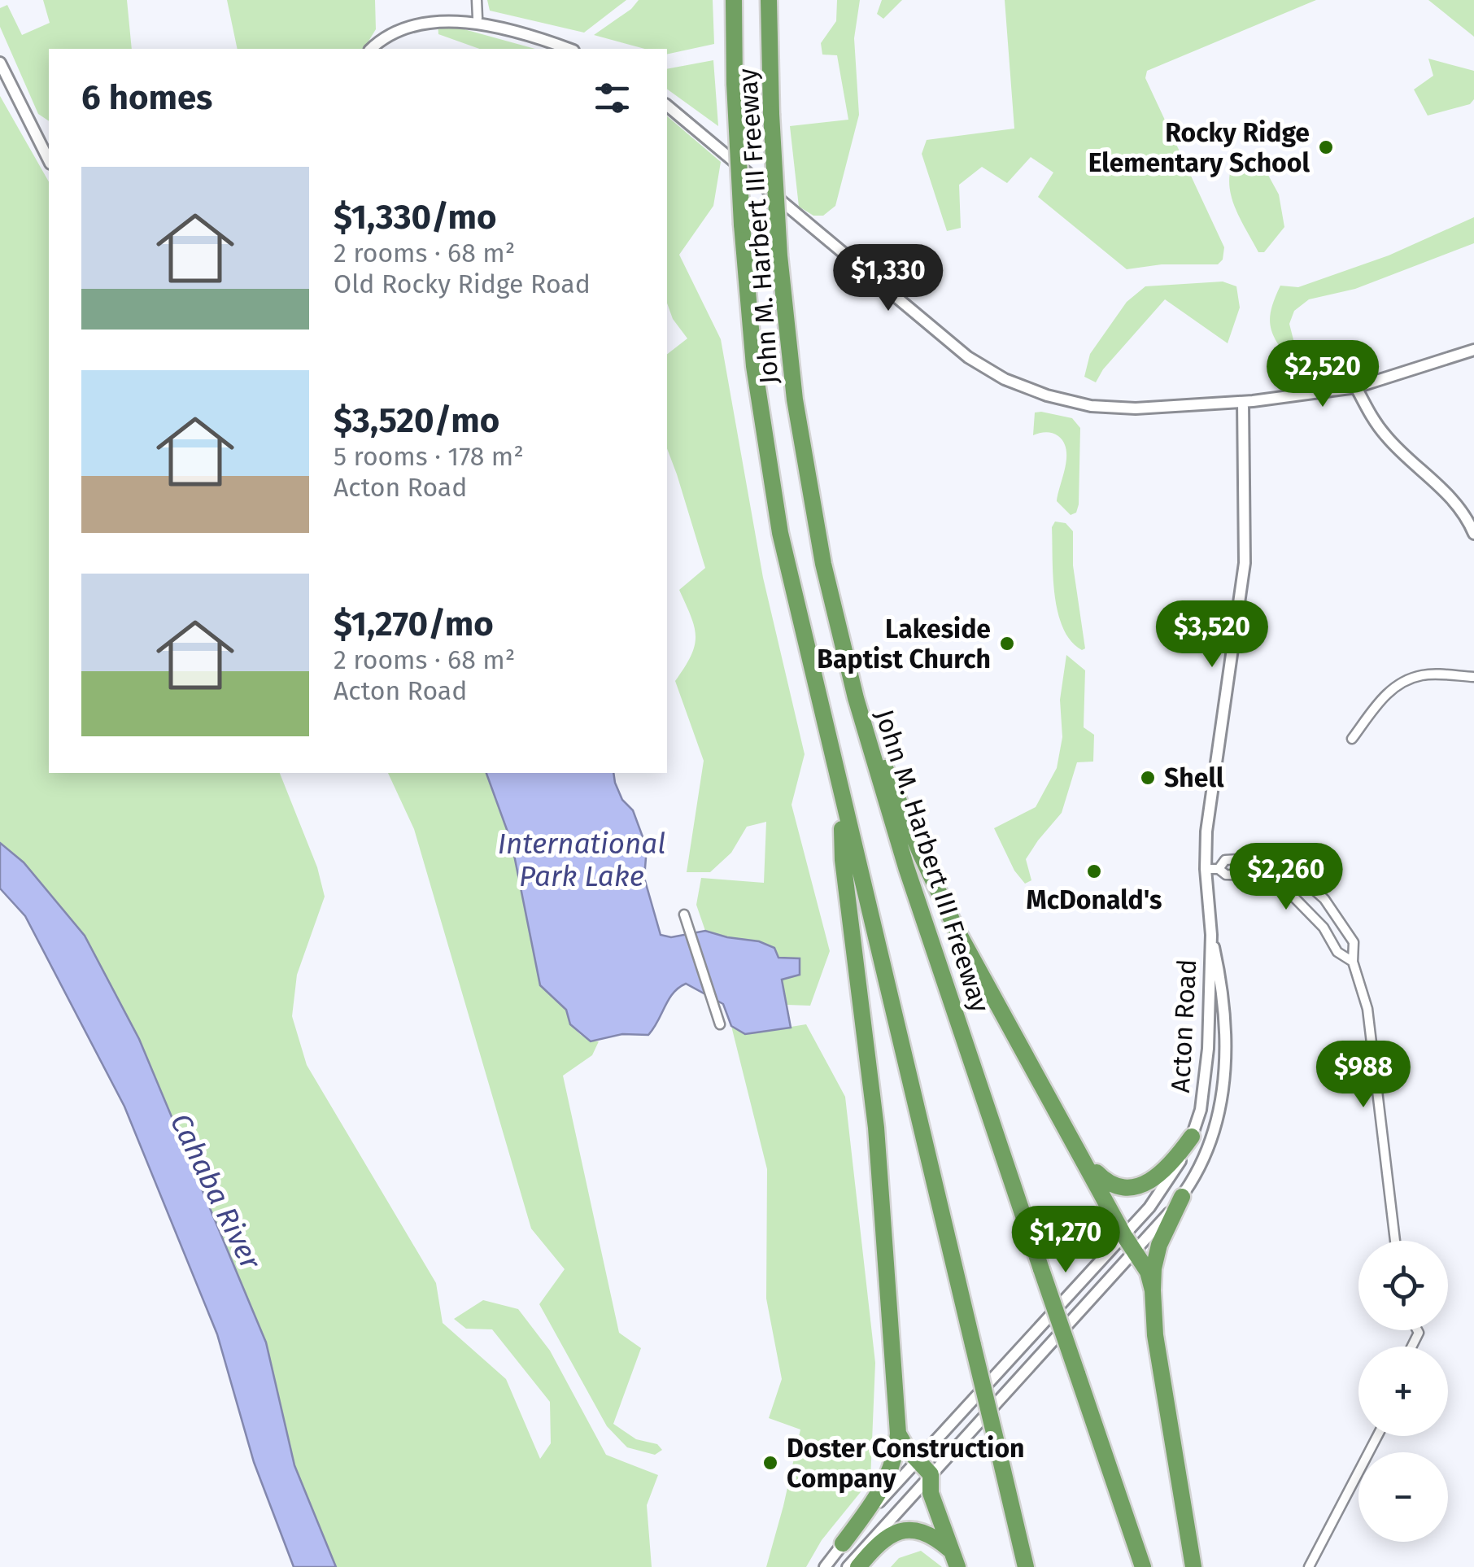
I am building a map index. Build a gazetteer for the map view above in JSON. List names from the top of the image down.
{
  "streets": {
    "highway": ["John M. Harbert III Freeway"],
    "street": ["Acton Road"]
  },
  "water": ["International Park Lake", "Cahaba River"],
  "places": [
    "Rocky Ridge Elementary School",
    "Lakeside Baptist Church",
    "Shell",
    "McDonald's",
    "Doster Construction Company"
  ],
  "page": {
    "heading": "6 homes",
    "list": [
      {
        "name": "$1,330/mo",
        "note": "2 rooms · 68 m² · Old Rocky Ridge Road"
      },
      {
        "name": "$3,520/mo",
        "note": "5 rooms · 178 m² · Acton Road"
      },
      {
        "name": "$1,270/mo",
        "note": "2 rooms · 68 m² · Acton Road"
      }
    ],
    "price": [
      "$1,330",
      "$2,520",
      "$3,520",
      "$2,260",
      "$988",
      "$1,270"
    ],
    "map_buttons": ["+", "−"]
  }
}
